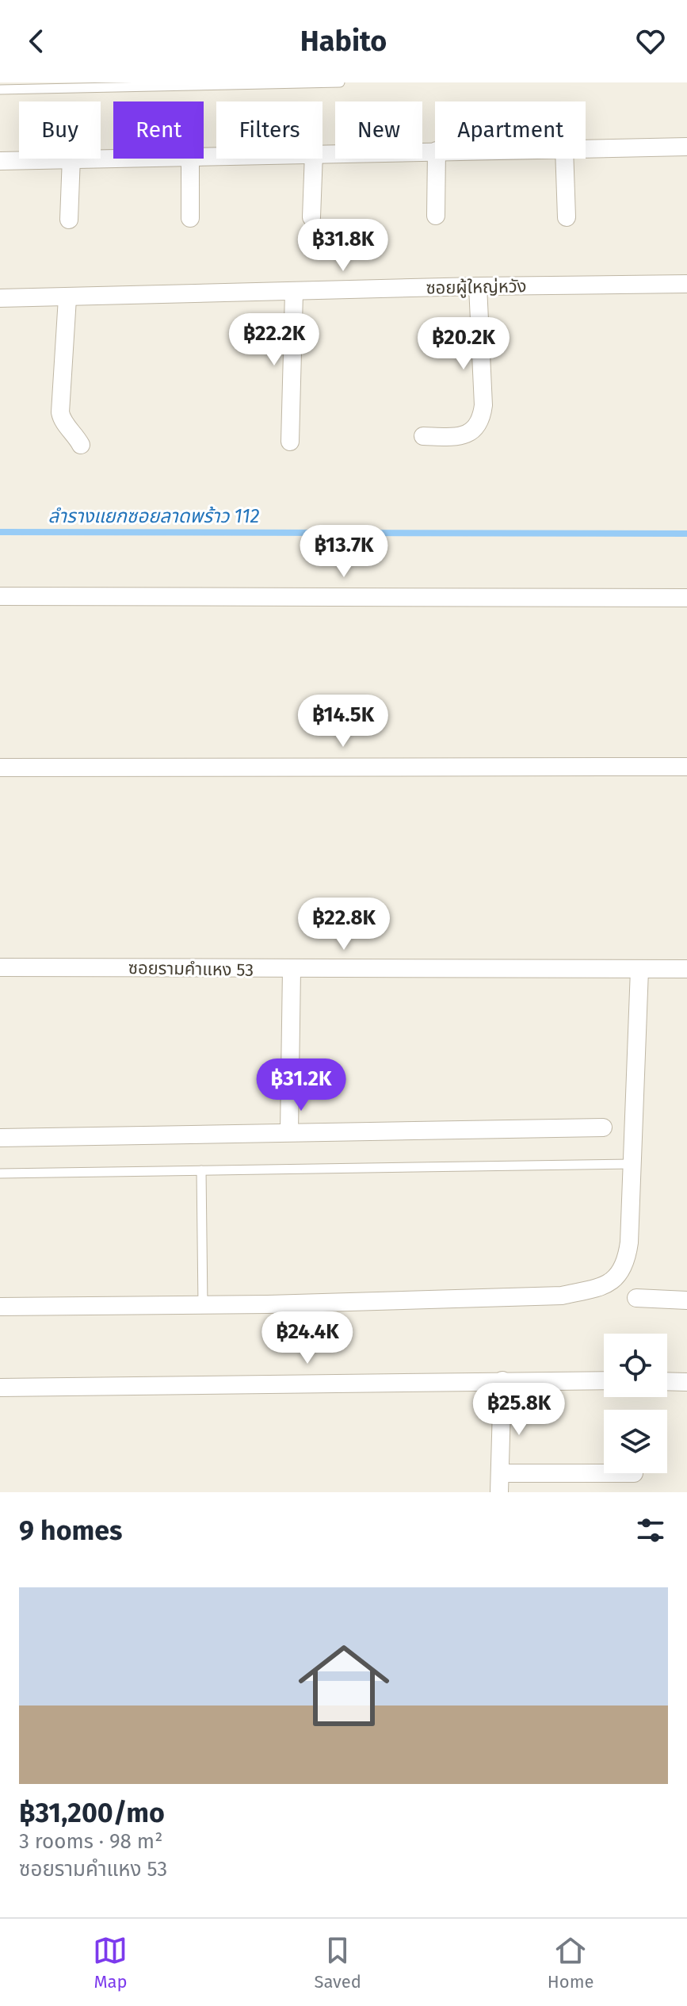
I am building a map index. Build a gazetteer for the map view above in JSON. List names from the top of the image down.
{
  "streets": {
    "street": ["ซอยผู้ใหญ่หวัง", "ซอยรามคำแหง 53"]
  },
  "water": ["ลำรางแยกซอยลาดพร้าว 112"],
  "page": {
    "header": "Habito",
    "chip": [
      "Buy",
      "Rent",
      "Filters",
      "New",
      "Apartment"
    ],
    "price": [
      "฿31.8K",
      "฿22.2K",
      "฿20.2K",
      "฿13.7K",
      "฿14.5K",
      "฿22.8K",
      "฿31.2K",
      "฿24.4K",
      "฿25.8K"
    ],
    "heading": "9 homes",
    "list": [
      {
        "name": "฿31,200/mo",
        "note": "3 rooms · 98 m² · ซอยรามคำแหง 53"
      }
    ],
    "tabs": ["Map", "Saved", "Home"]
  }
}
